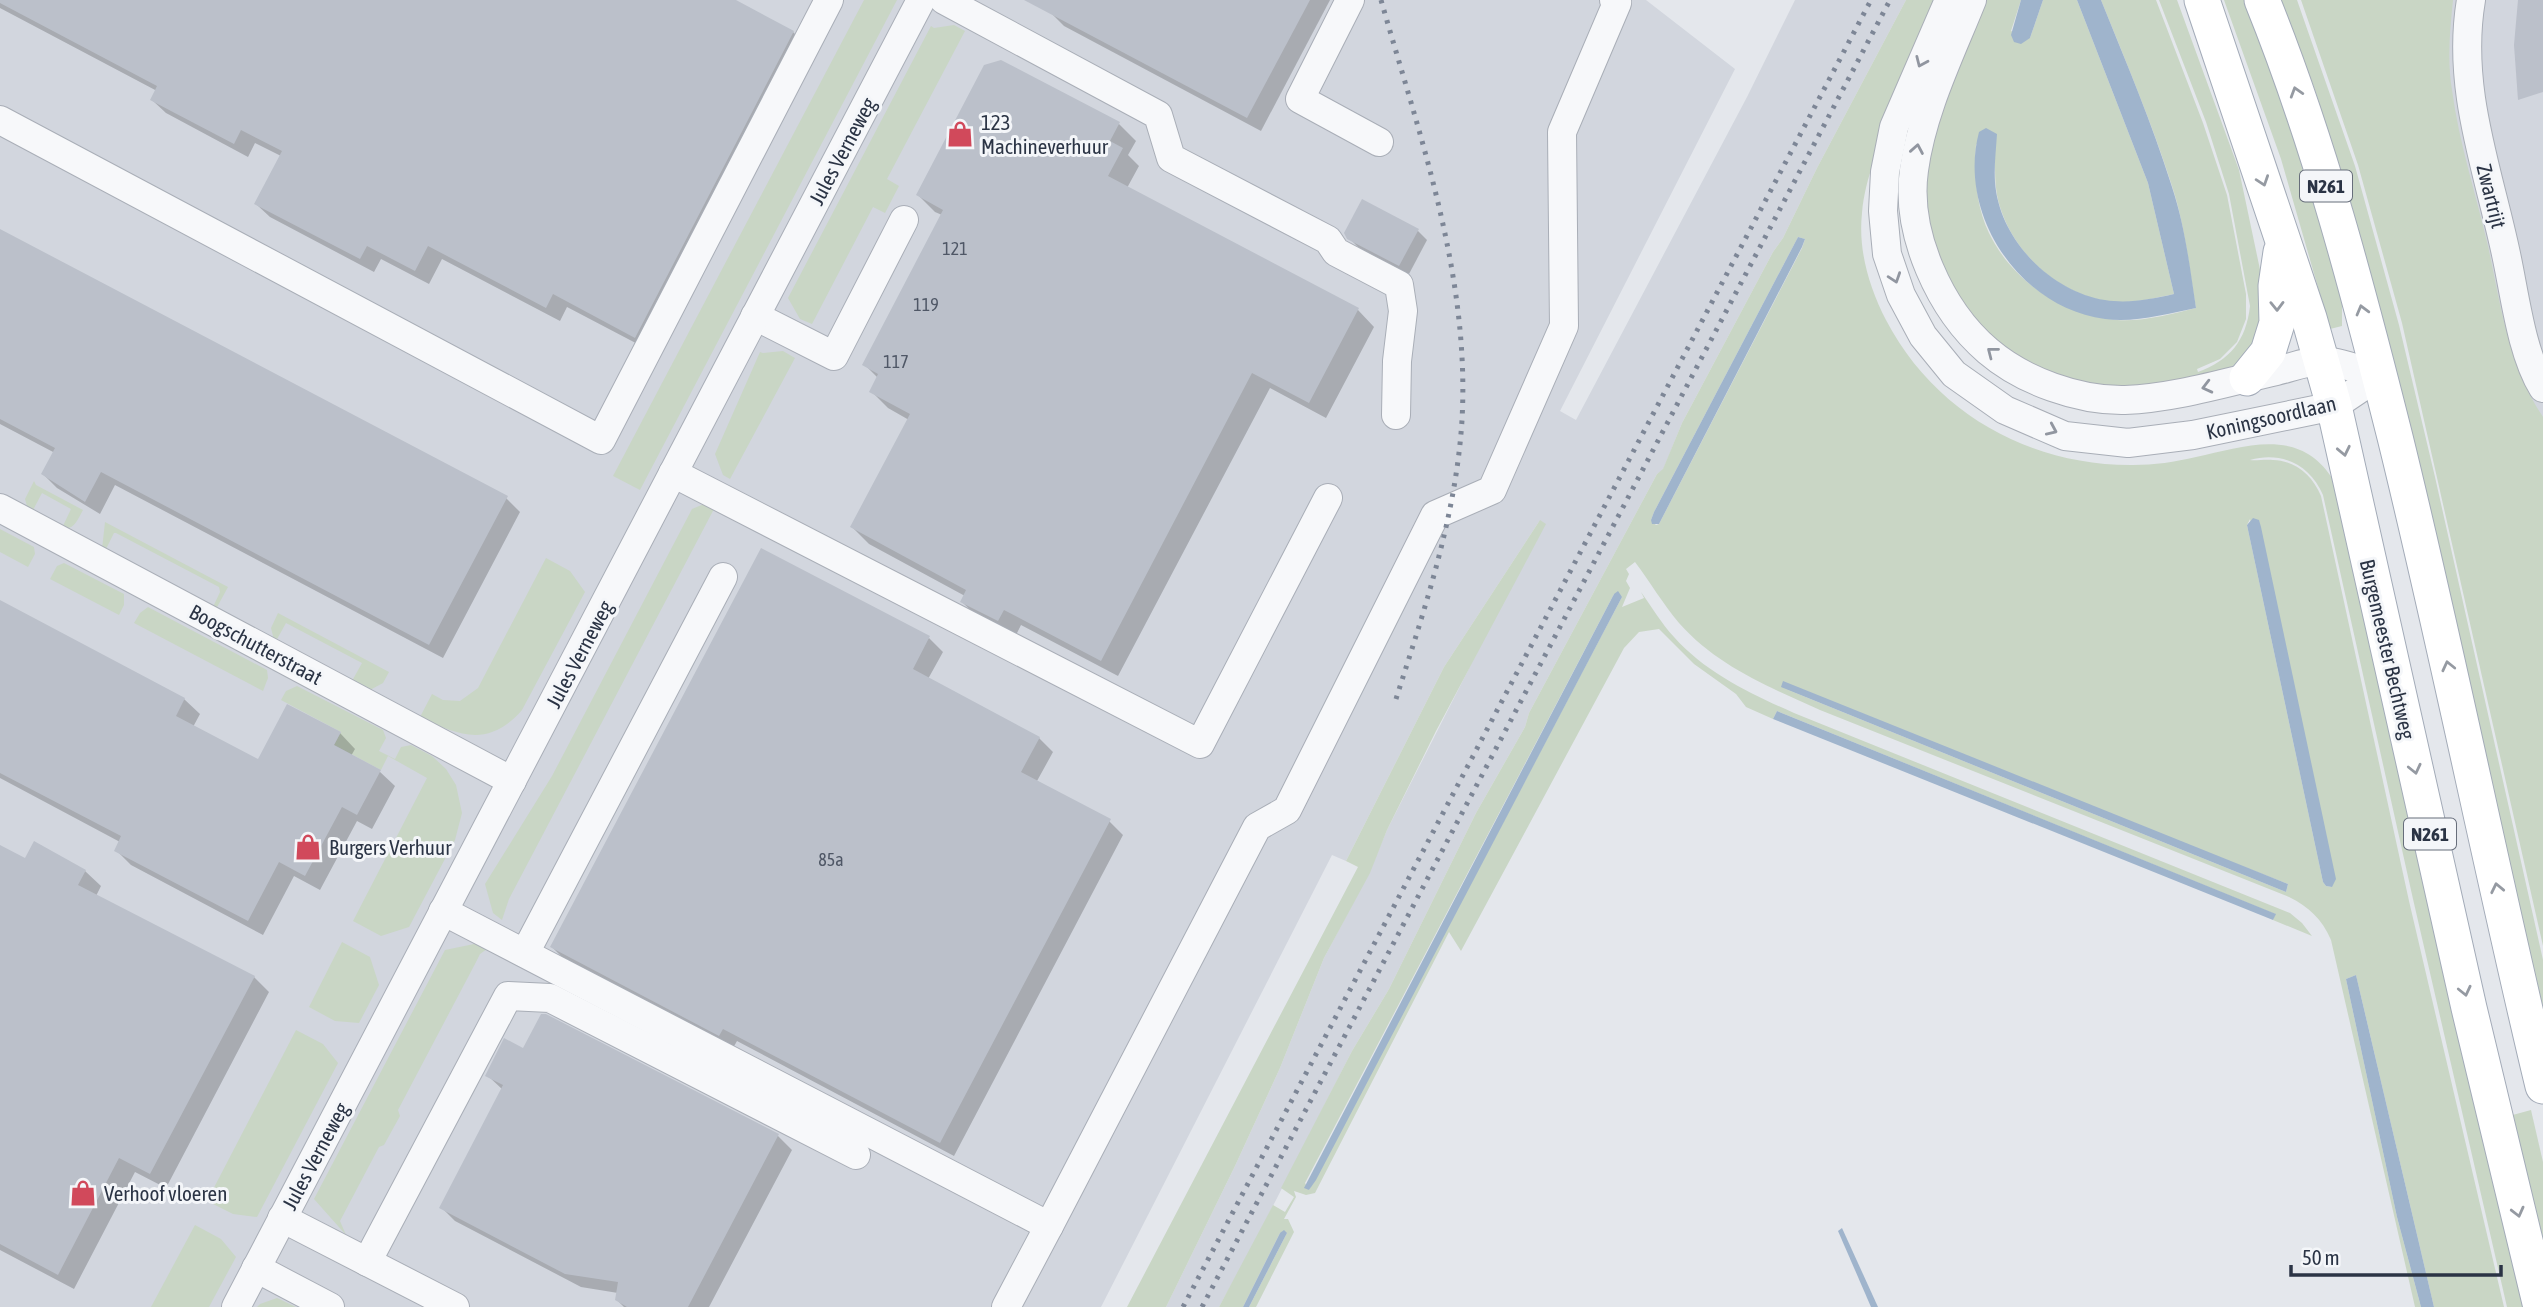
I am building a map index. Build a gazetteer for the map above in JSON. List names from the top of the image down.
{
  "streets": {
    "main road": ["N261", "Burgemeester Bechtweg"],
    "street": [
      "Jules Verneweg",
      "Zwartrijt",
      "Koningsoordlaan",
      "Boogschutterstraat"
    ]
  },
  "crossings": [
    ["Jules Verneweg", "Boogschutterstraat"],
    ["N261", "Koningsoordlaan"],
    ["Koningsoordlaan", "Burgemeester Bechtweg"]
  ],
  "places": {
    "shop": ["123 Machineverhuur", "Burgers Verhuur", "Verhoof vloeren"]
  },
  "house_numbers": [
    "121",
    "119",
    "117",
    "85a"
  ],
  "scale_bar": "50 m"
}
